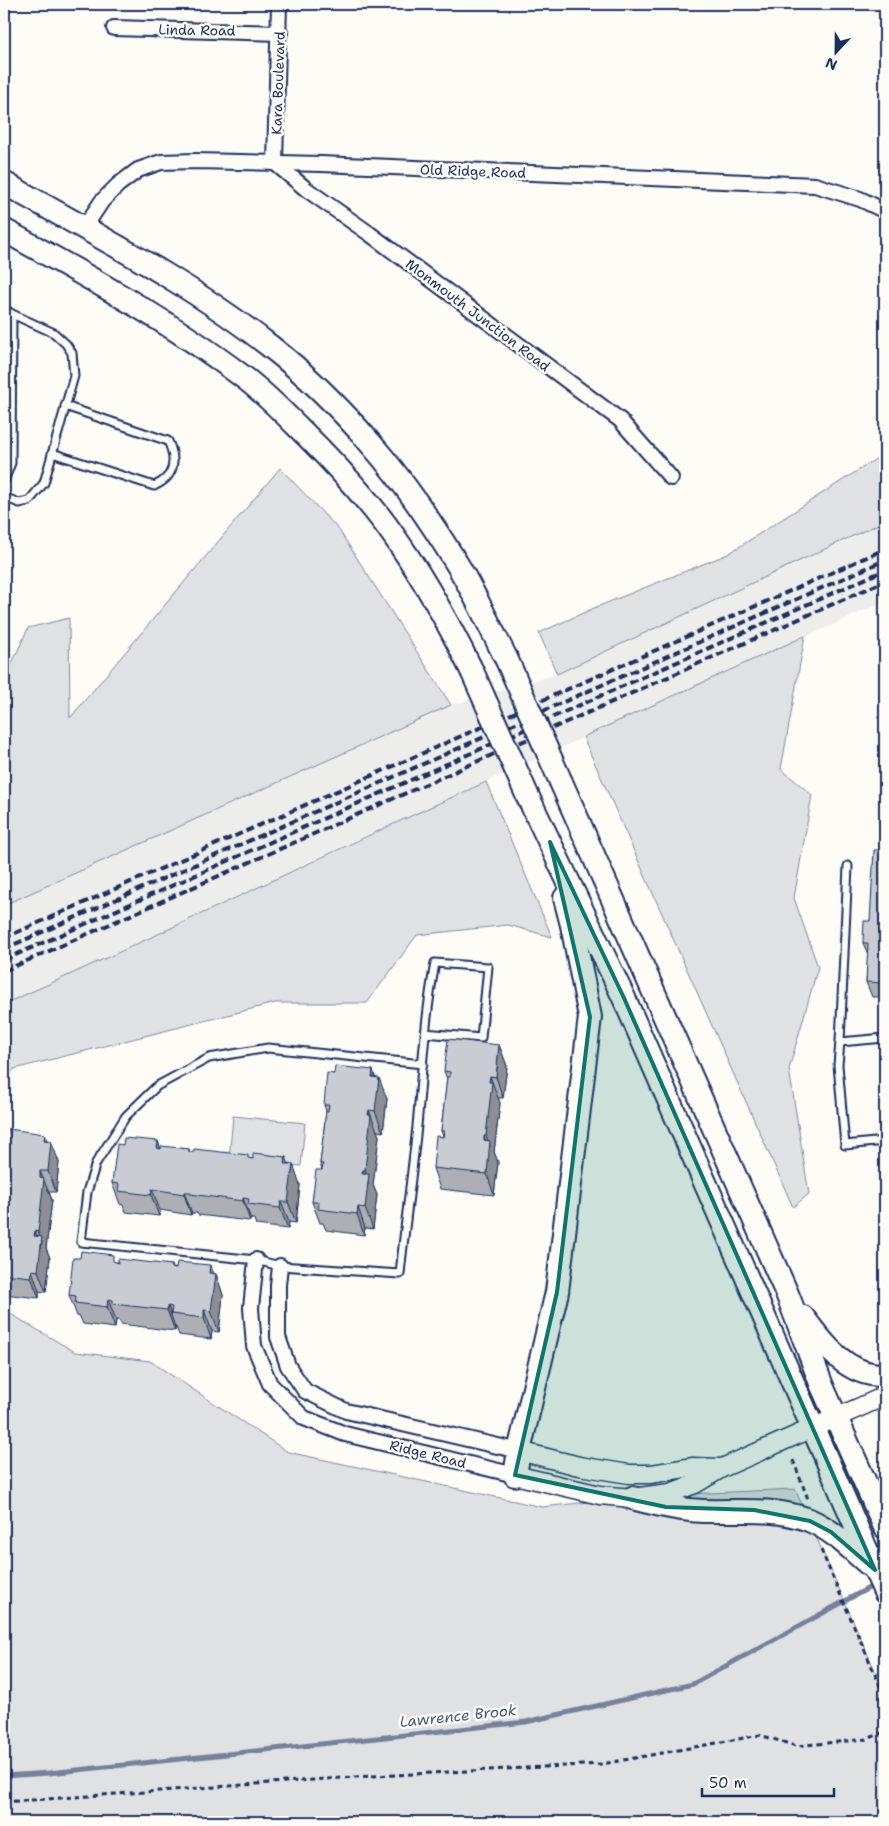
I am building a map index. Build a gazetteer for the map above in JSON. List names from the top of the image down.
{
  "streets": {
    "street": [
      "Linda Road",
      "Kara Boulevard",
      "Old Ridge Road",
      "Monmouth Junction Road",
      "Ridge Road"
    ]
  },
  "crossings": [
    ["Linda Road", "Kara Boulevard"],
    ["Kara Boulevard", "Old Ridge Road"],
    ["Kara Boulevard", "Monmouth Junction Road"],
    ["Old Ridge Road", "Monmouth Junction Road"]
  ],
  "water": ["Lawrence Brook"],
  "scale_bar": "50 m",
  "north": "bottom"
}
